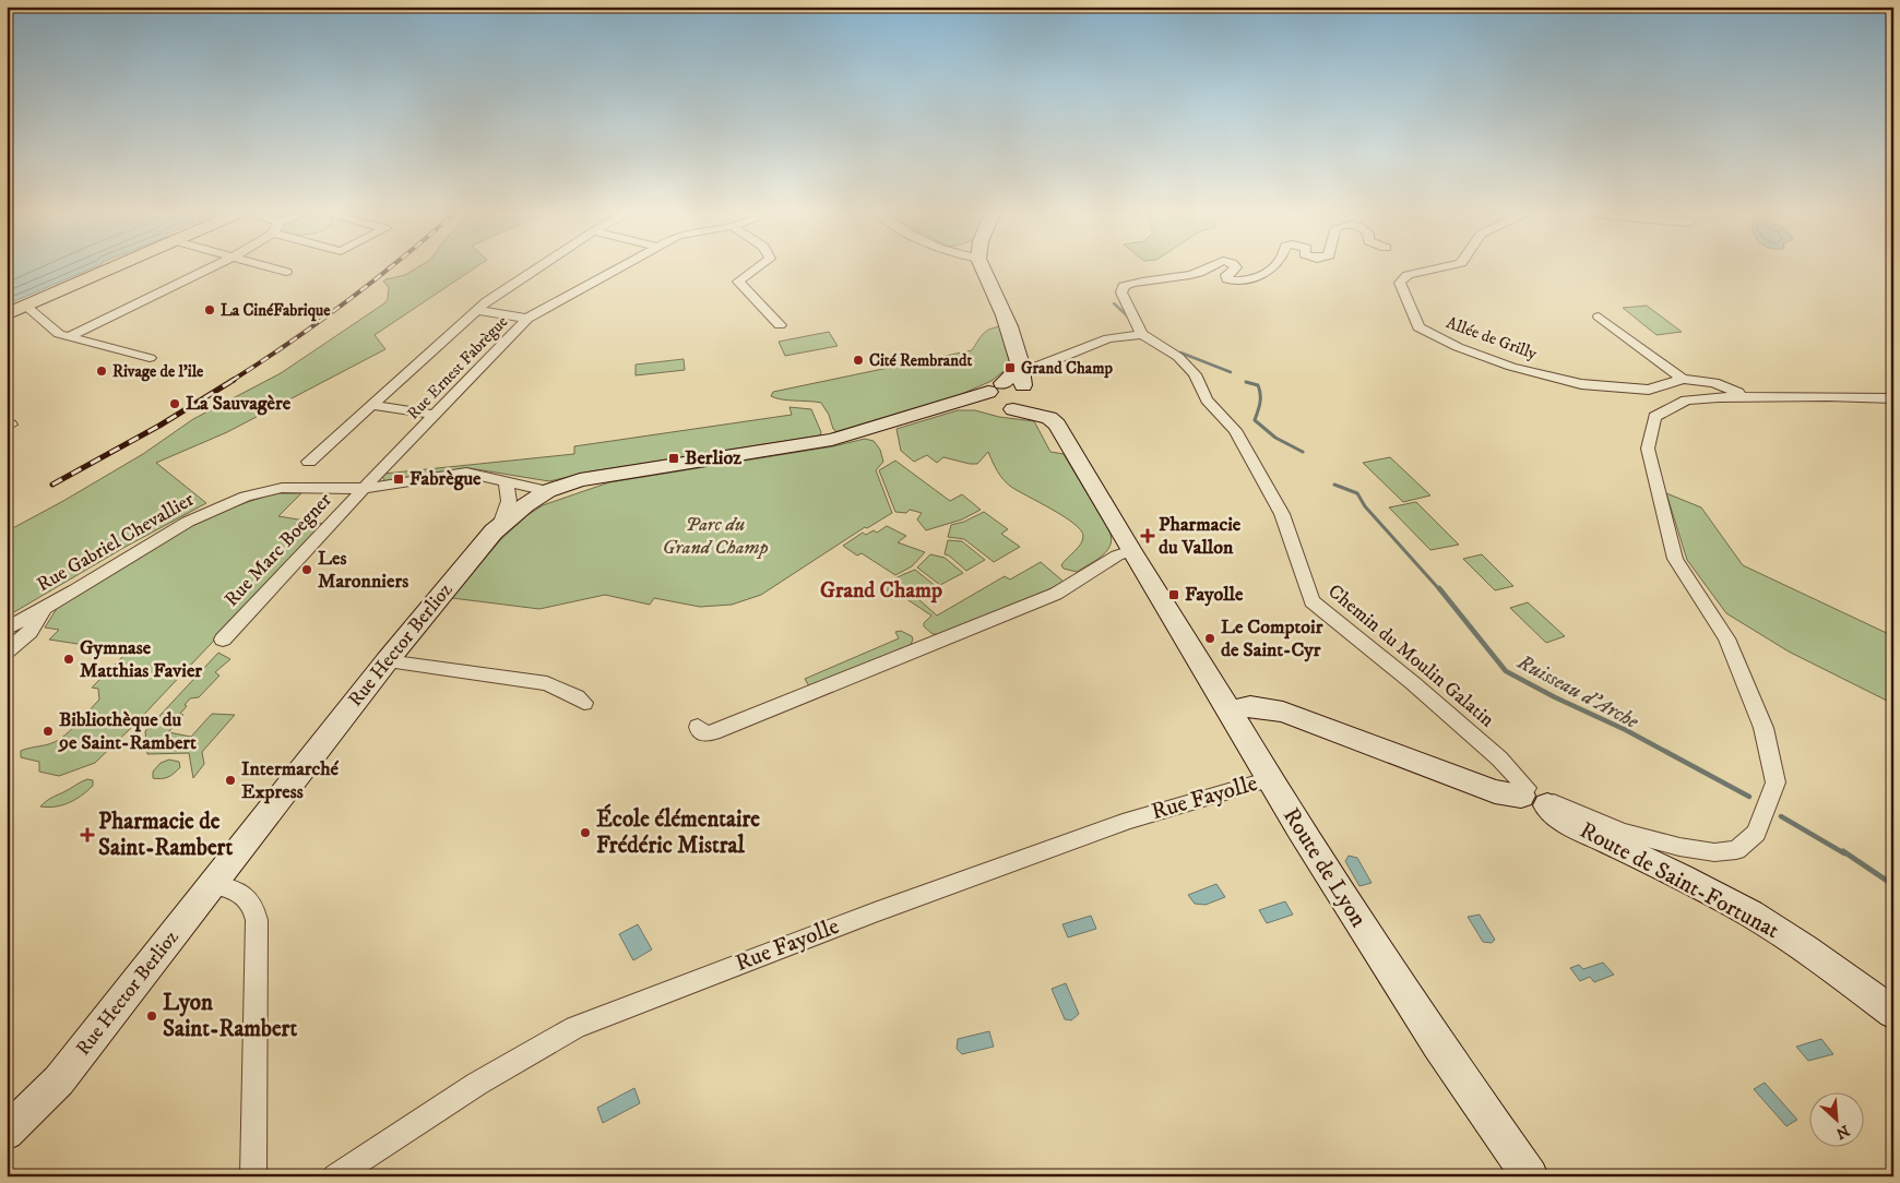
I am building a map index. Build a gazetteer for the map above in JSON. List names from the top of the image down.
{
  "streets": {
    "street": [
      "Allée de Grilly",
      "Rue Ernest Fabrègue",
      "Rue Gabriel Chevallier",
      "Rue Marc Boegner",
      "Rue Hector Berlioz",
      "Chemin du Moulin Galatin",
      "Rue Fayolle",
      "Route de Lyon",
      "Route de Saint-Fortunat"
    ]
  },
  "crossings": [
    ["Rue Ernest Fabrègue", "Rue Gabriel Chevallier"],
    ["Rue Ernest Fabrègue", "Rue Marc Boegner"],
    ["Rue Gabriel Chevallier", "Rue Marc Boegner"],
    ["Rue Gabriel Chevallier", "Rue Hector Berlioz"],
    ["Chemin du Moulin Galatin", "Route de Saint-Fortunat"],
    ["Rue Fayolle", "Route de Lyon"],
    ["Route de Lyon", "Route de Saint-Fortunat"]
  ],
  "districts": ["Grand Champ"],
  "water": ["Ruisseau d'Arche"],
  "parks": ["Parc du Grand Champ"],
  "places": {
    "other": [
      "La CinéFabrique",
      "Cité Rembrandt",
      "Rivage de l'ile",
      "La Sauvagère",
      "Les Maronniers",
      "Le Comptoir de Saint-Cyr",
      "Gymnase Matthias Favier",
      "Bibliothèque du 9e Saint-Rambert",
      "Intermarché Express",
      "École élémentaire Frédéric Mistral",
      "Lyon Saint-Rambert"
    ],
    "transit": [
      "Grand Champ",
      "Berlioz",
      "Fabrègue",
      "Fayolle"
    ],
    "health": ["Pharmacie du Vallon", "Pharmacie de Saint-Rambert"]
  },
  "north": "bottom right"
}
